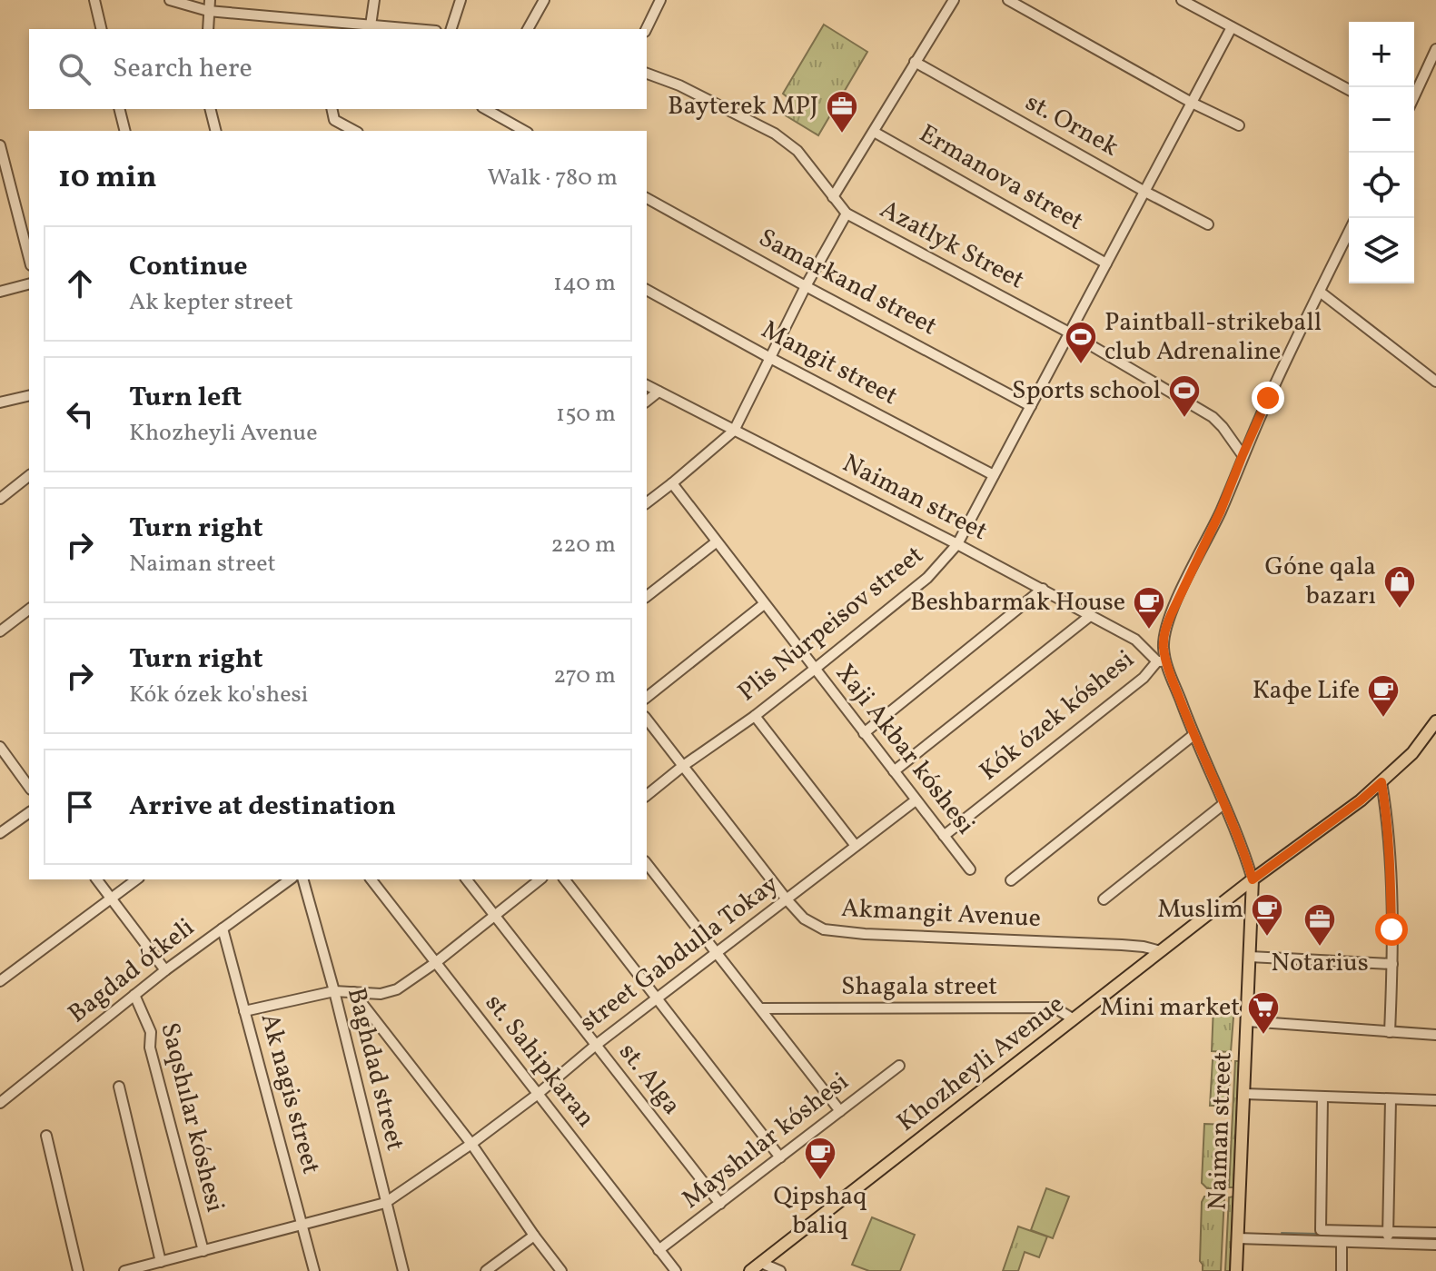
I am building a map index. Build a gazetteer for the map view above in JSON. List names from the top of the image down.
{
  "streets": {
    "main road": ["Naiman street", "Khozheyli Avenue"],
    "street": [
      "st. Ornek",
      "Ermanova street",
      "Azatlyk Street",
      "Samarkand street",
      "Mangit street",
      "Plis Nurpeisov street",
      "Kók ózek kóshesi",
      "Xaji Akbar kóshesi",
      "Akmangit Avenue",
      "street Gabdulla Tokay",
      "Bagdad ótkeli",
      "Shagala street",
      "st. Sahipkaran",
      "Baghdad street",
      "st. Alga",
      "Ak nagis street",
      "Saqshılar kóshesi",
      "Mayshılar kóshesi"
    ]
  },
  "crossings": [
    ["st. Ornek", "Plis Nurpeisov street"],
    ["Ermanova street", "Plis Nurpeisov street"],
    ["Azatlyk Street", "Plis Nurpeisov street"],
    ["Samarkand street", "Plis Nurpeisov street"],
    ["Mangit street", "Plis Nurpeisov street"],
    ["Naiman street", "Plis Nurpeisov street"],
    ["Naiman street", "Kók ózek kóshesi"],
    ["Naiman street", "Khozheyli Avenue"],
    ["Plis Nurpeisov street", "Xaji Akbar kóshesi"],
    ["Plis Nurpeisov street", "Akmangit Avenue"],
    ["Kók ózek kóshesi", "Xaji Akbar kóshesi"],
    ["Xaji Akbar kóshesi", "street Gabdulla Tokay"],
    ["Akmangit Avenue", "street Gabdulla Tokay"],
    ["Akmangit Avenue", "Khozheyli Avenue"],
    ["street Gabdulla Tokay", "st. Sahipkaran"],
    ["street Gabdulla Tokay", "Baghdad street"],
    ["street Gabdulla Tokay", "st. Alga"],
    ["street Gabdulla Tokay", "Ak nagis street"],
    ["street Gabdulla Tokay", "Saqshılar kóshesi"],
    ["Bagdad ótkeli", "Ak nagis street"],
    ["Bagdad ótkeli", "Saqshılar kóshesi"],
    ["Shagala street", "Khozheyli Avenue"],
    ["st. Sahipkaran", "Mayshılar kóshesi"],
    ["st. Alga", "Mayshılar kóshesi"]
  ],
  "places": {
    "office": ["Bayterek MPJ", "Notarius"],
    "sports": ["Paintball-strikeball club Adrenaline", "Sports school"],
    "shop": ["Góne qala bazarı"],
    "cafe": [
      "Beshbarmak House",
      "Кафе Life",
      "Muslim",
      "Qipshaq baliq"
    ],
    "supermarket": ["Mini market"]
  },
  "page": {
    "map_buttons": ["+", "−"],
    "search": "Search here",
    "heading": ["10 min", "Walk · 780 m"],
    "list": [
      ["Continue", "Ak kepter street", "140 m"],
      ["Turn left", "Khozheyli Avenue", "150 m"],
      ["Turn right", "Naiman street", "220 m"],
      ["Turn right", "Kók ózek ko'shesi", "270 m"],
      "Arrive at destination"
    ]
  }
}
